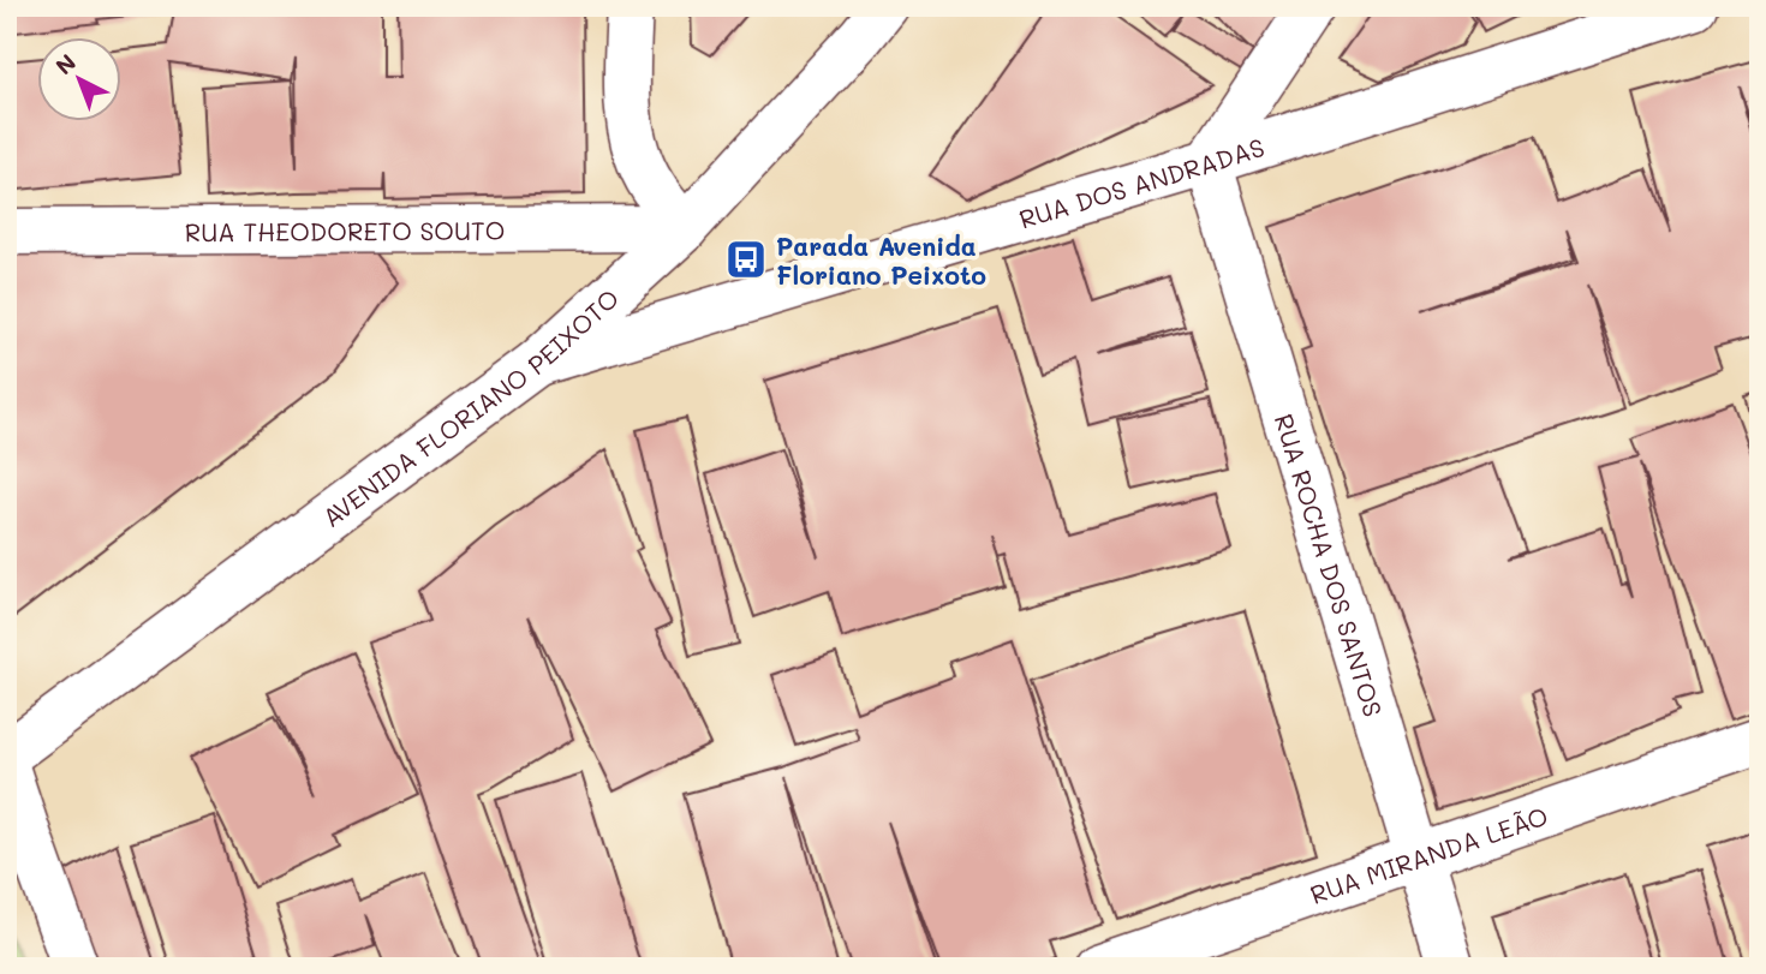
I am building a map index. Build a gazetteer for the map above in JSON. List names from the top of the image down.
{
  "streets": {
    "street": [
      "RUA DOS ANDRADAS",
      "RUA THEODORETO SOUTO",
      "AVENIDA FLORIANO PEIXOTO",
      "RUA ROCHA DOS SANTOS",
      "RUA MIRANDA LEÃO"
    ]
  },
  "crossings": [
    ["RUA DOS ANDRADAS", "AVENIDA FLORIANO PEIXOTO"],
    ["RUA DOS ANDRADAS", "RUA ROCHA DOS SANTOS"],
    ["RUA THEODORETO SOUTO", "AVENIDA FLORIANO PEIXOTO"],
    ["RUA ROCHA DOS SANTOS", "RUA MIRANDA LEÃO"]
  ],
  "places": {
    "bus stop": ["Parada Avenida Floriano Peixoto"]
  },
  "north": "top left"
}
